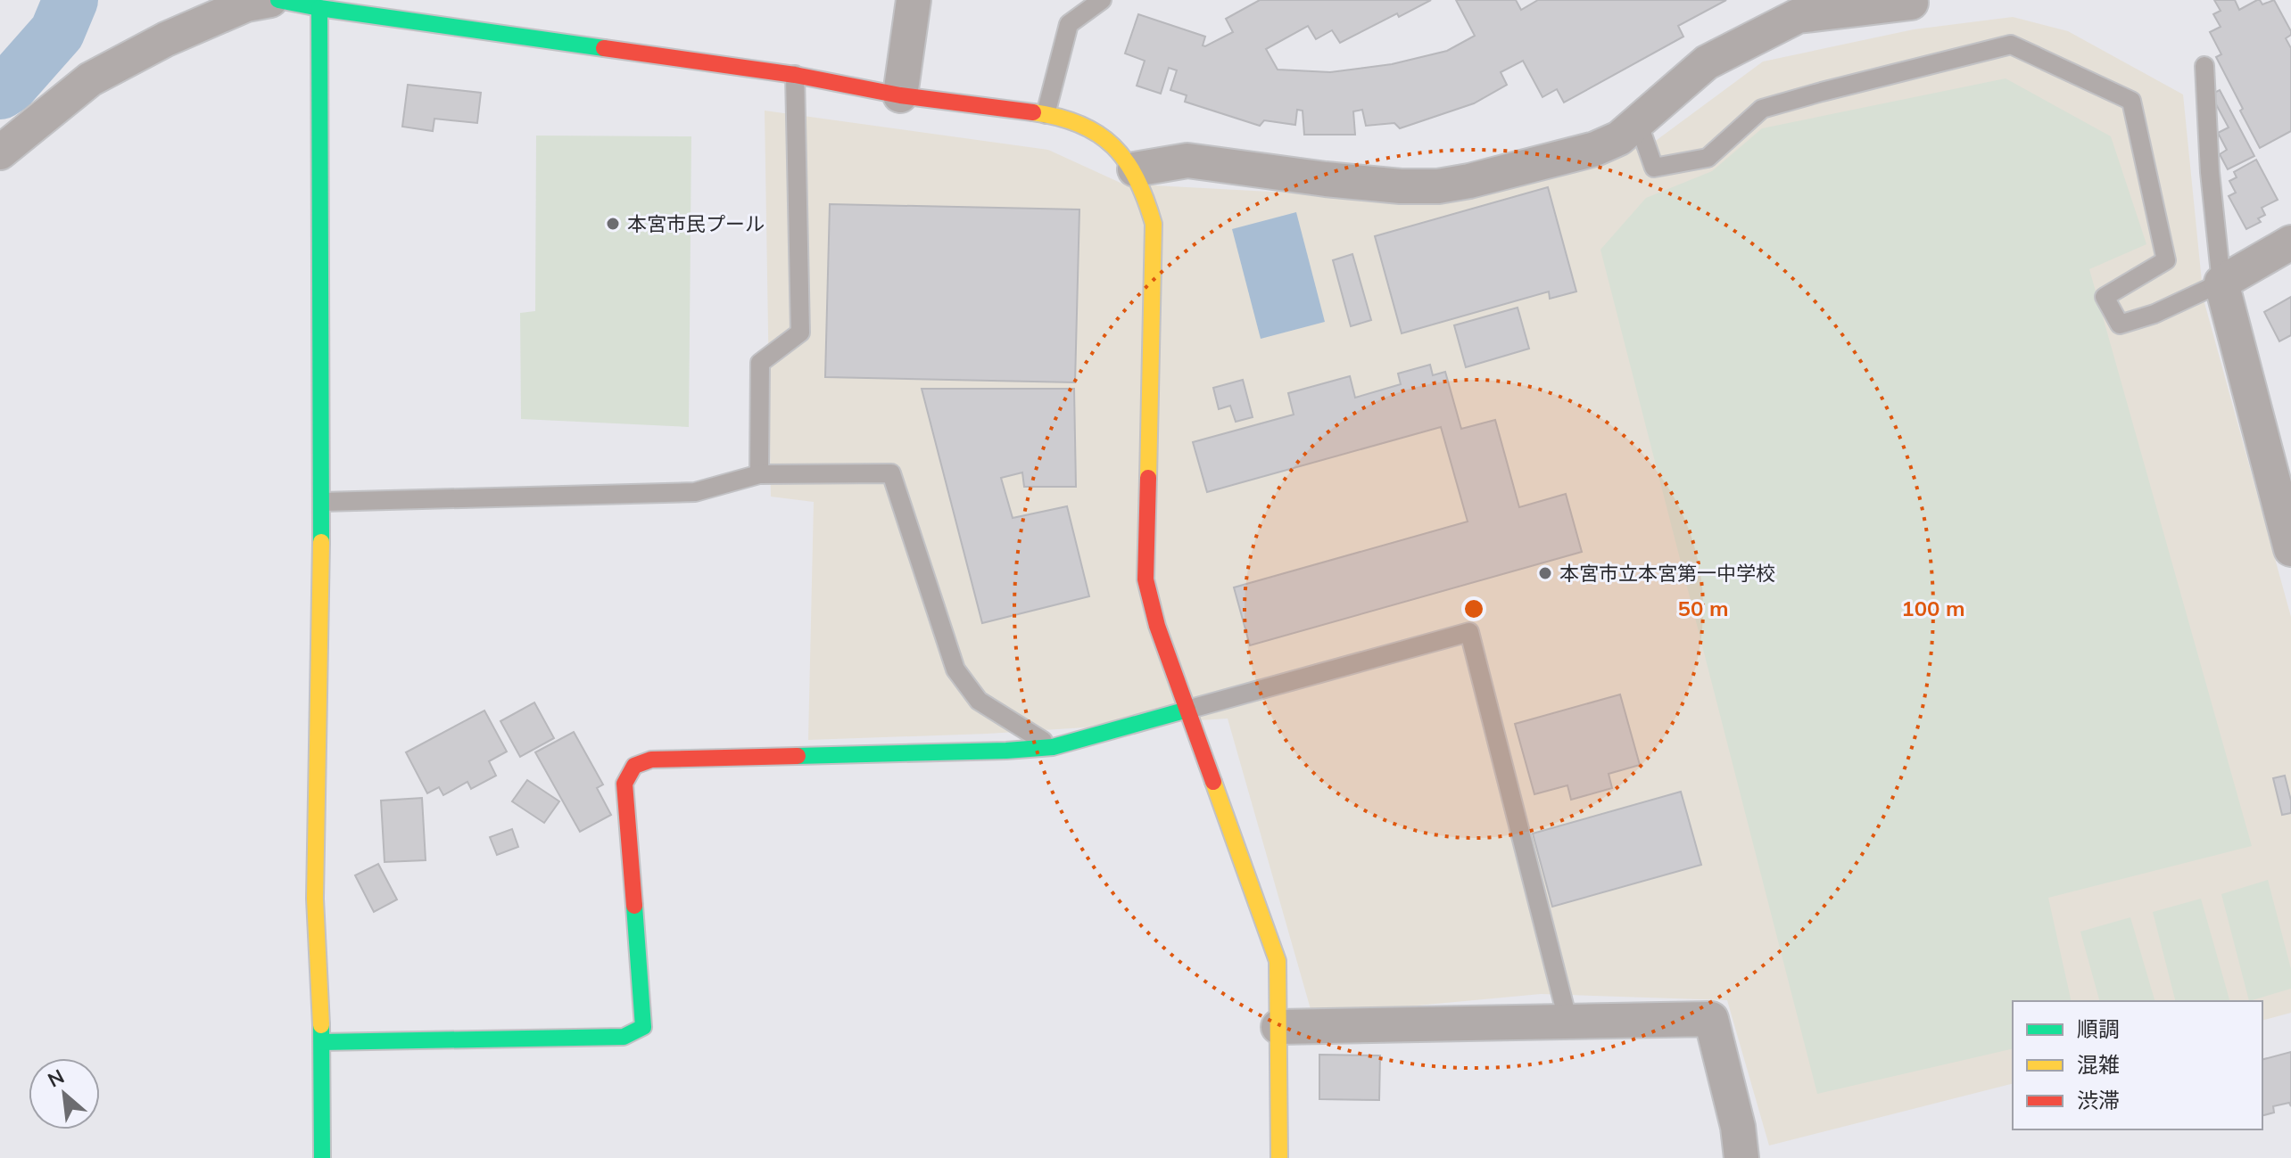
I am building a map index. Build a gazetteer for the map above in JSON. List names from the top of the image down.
{
  "places": ["本宮市民プール", "本宮市立本宮第一中学校"],
  "legend": ["順調", "混雑", "渋滞"],
  "north": "top left",
  "rings": ["50 m", "100 m"]
}
